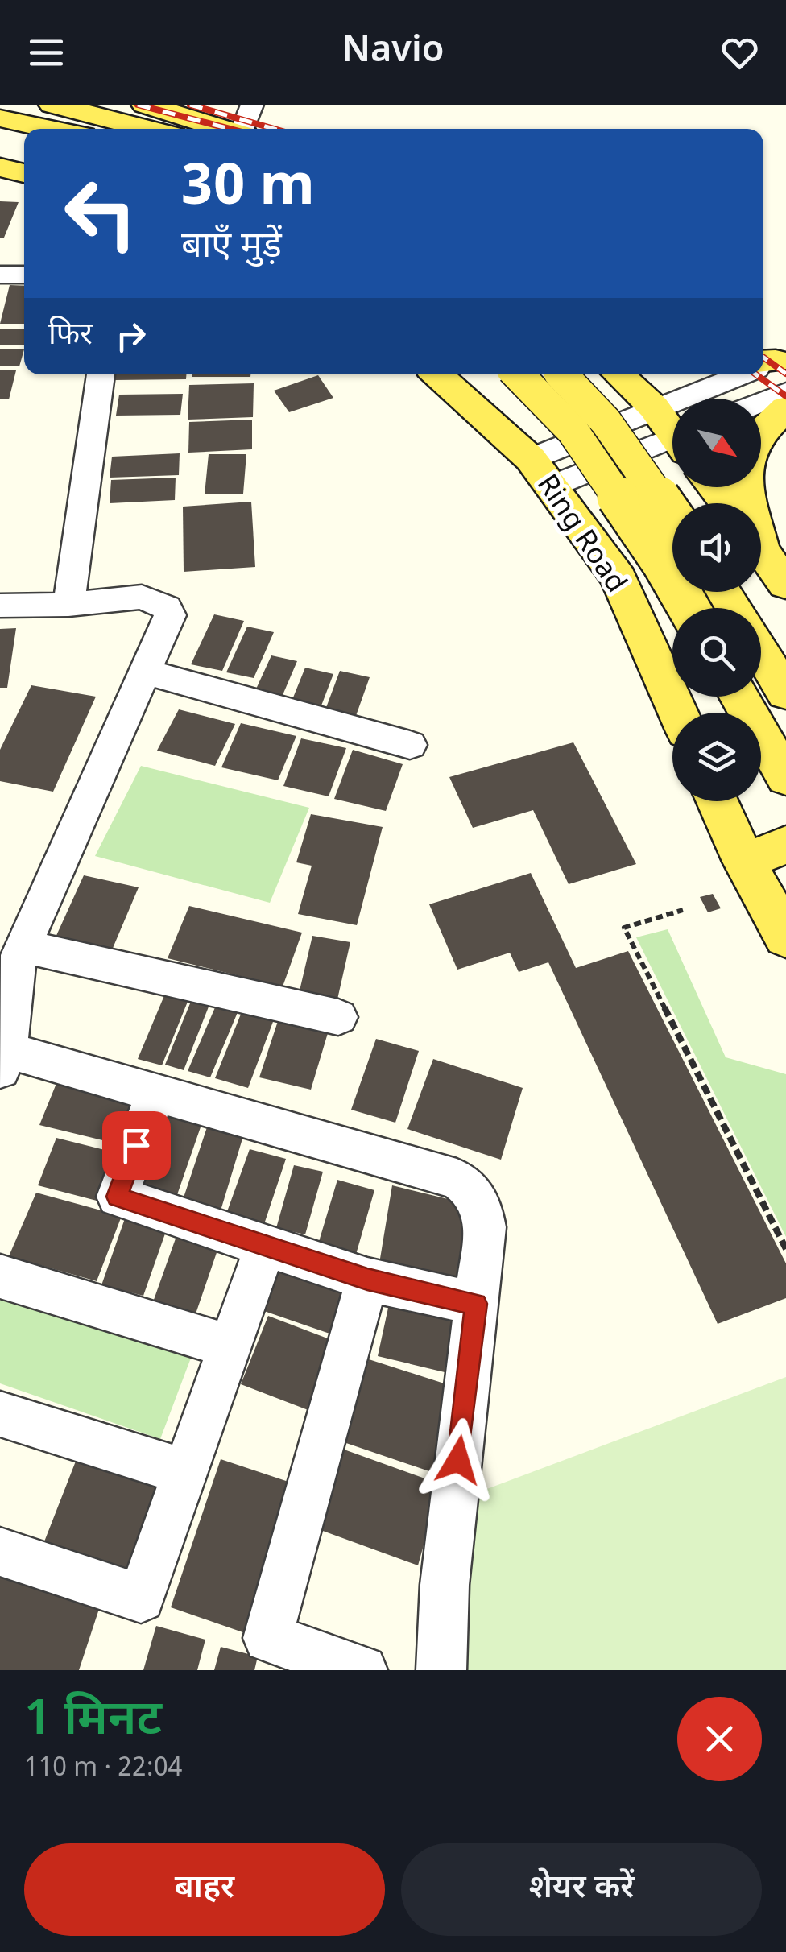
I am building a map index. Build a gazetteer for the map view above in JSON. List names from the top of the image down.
{
  "streets": {
    "main road": ["Ring Road"]
  },
  "north": "bottom right",
  "page": {
    "header": "Navio",
    "turn": ["30 m", "बाएँ मुड़ें"],
    "then": "फिर",
    "heading": ["1 मिनट", "110 m · 22:04"],
    "buttons": ["बाहर", "शेयर करें"]
  }
}
